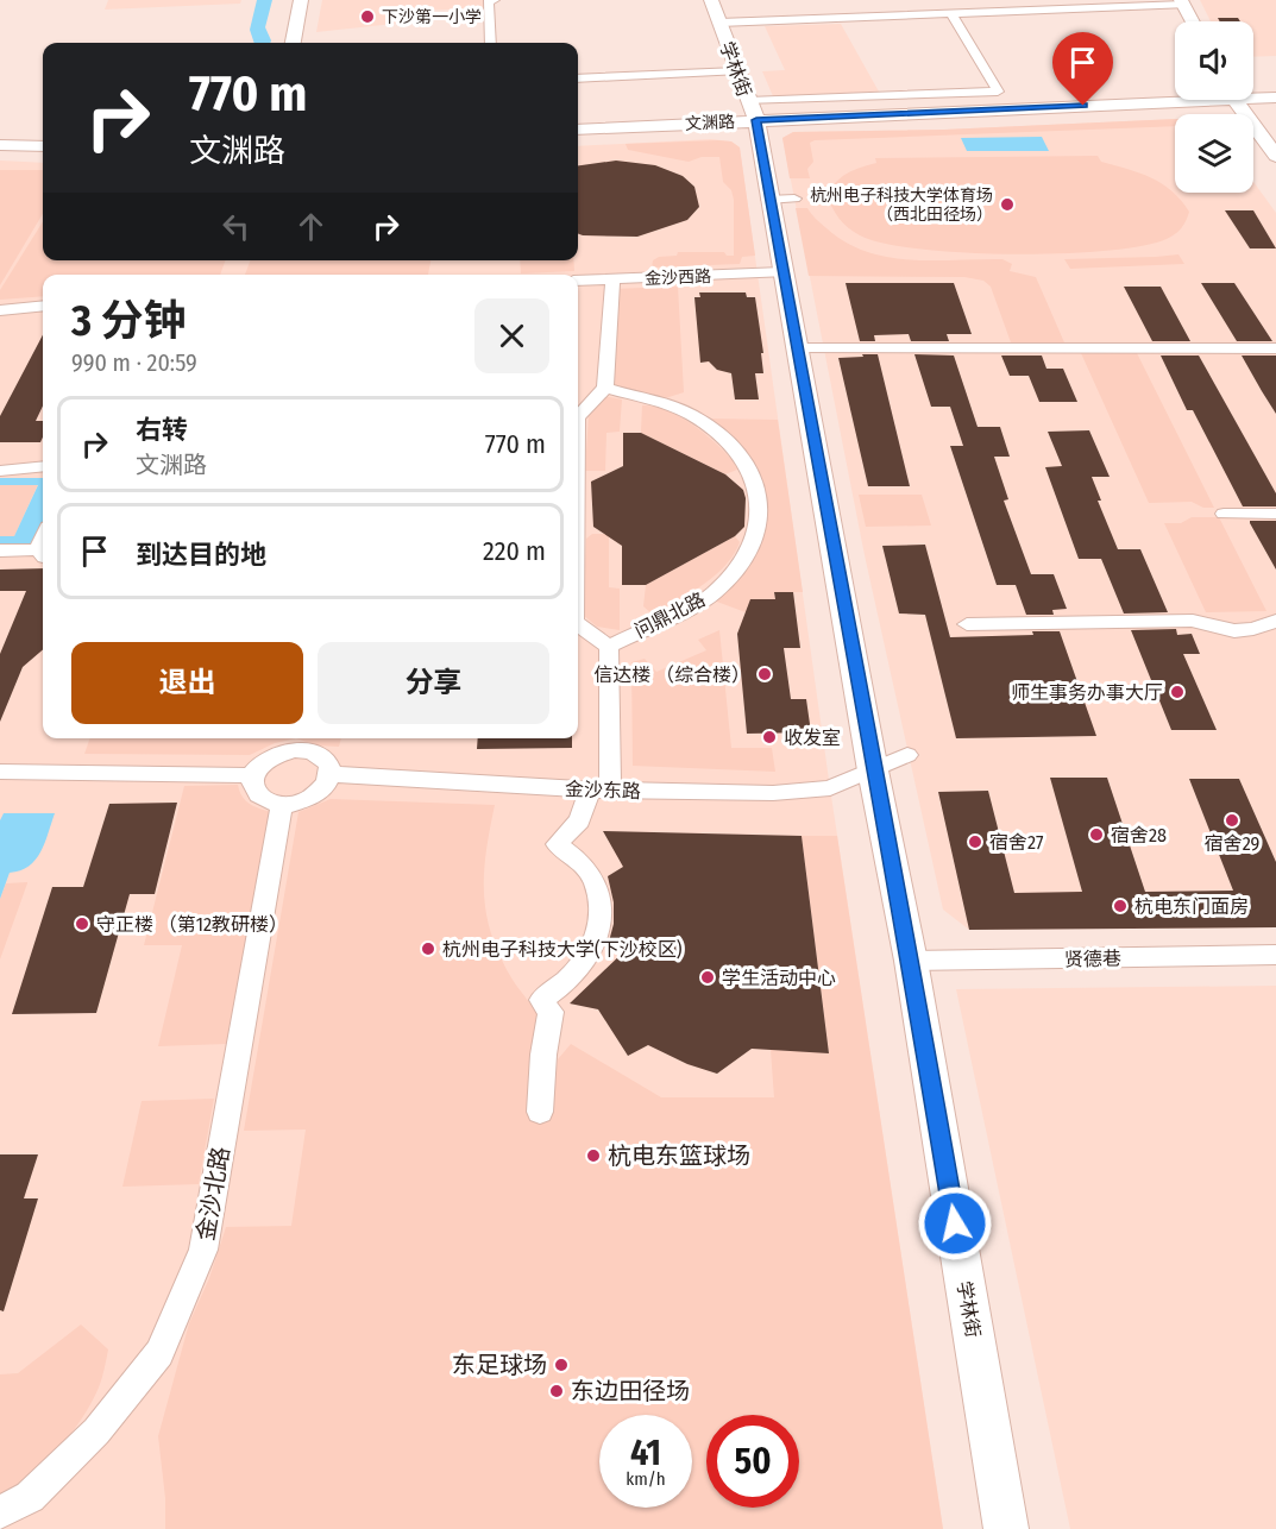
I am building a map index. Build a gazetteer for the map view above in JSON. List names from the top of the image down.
{
  "streets": {
    "main road": ["学林街", "文渊路"],
    "street": [
      "金沙西路",
      "问鼎北路",
      "金沙东路",
      "贤德巷",
      "金沙北路"
    ]
  },
  "crossings": [
    ["学林街", "文渊路"],
    ["学林街", "金沙西路"],
    ["学林街", "金沙东路"],
    ["学林街", "贤德巷"],
    ["金沙东路", "金沙北路"]
  ],
  "places": [
    "下沙第一小学",
    "杭州电子科技大学体育场 （西北田径场）",
    "信达楼 （综合楼）",
    "师生事务办事大厅",
    "收发室",
    "宿舍29",
    "宿舍28",
    "宿舍27",
    "杭电东门面房",
    "守正楼 （第12教研楼）",
    "杭州电子科技大学(下沙校区)",
    "学生活动中心",
    "杭电东篮球场",
    "东足球场",
    "东边田径场"
  ],
  "page": {
    "turn": ["770 m", "文渊路"],
    "heading": ["3 分钟", "990 m · 20:59"],
    "list": [
      {
        "name": "右转",
        "note": "文渊路",
        "value": "770 m"
      },
      {
        "name": "到达目的地",
        "value": "220 m"
      }
    ],
    "buttons": ["退出", "分享"],
    "speed": "41 km/h",
    "limit": "50"
  }
}
